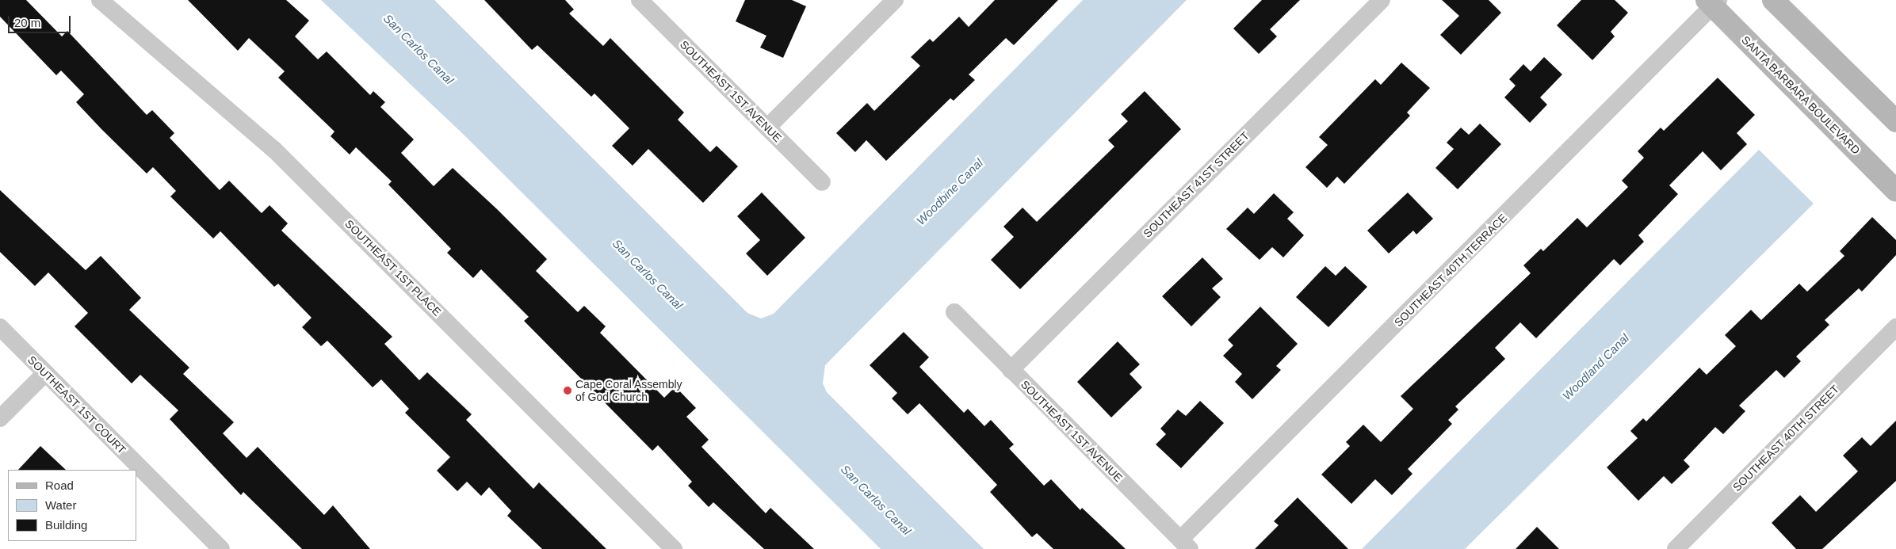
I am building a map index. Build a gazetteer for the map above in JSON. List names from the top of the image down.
{
  "streets": {
    "main road": ["SANTA BARBARA BOULEVARD"],
    "street": [
      "SOUTHEAST 1ST AVENUE",
      "SOUTHEAST 41ST STREET",
      "SOUTHEAST 1ST PLACE",
      "SOUTHEAST 40TH TERRACE",
      "SOUTHEAST 1ST COURT",
      "SOUTHEAST 40TH STREET"
    ]
  },
  "crossings": [
    ["SOUTHEAST 1ST AVENUE", "SOUTHEAST 41ST STREET"],
    ["SOUTHEAST 1ST AVENUE", "SOUTHEAST 40TH TERRACE"],
    ["SANTA BARBARA BOULEVARD", "SOUTHEAST 40TH TERRACE"]
  ],
  "water": ["San Carlos Canal", "Woodbine Canal", "Woodland Canal"],
  "places": ["Cape Coral Assembly of God Church"],
  "legend": ["Road", "Water", "Building"],
  "scale_bar": "20 m"
}
